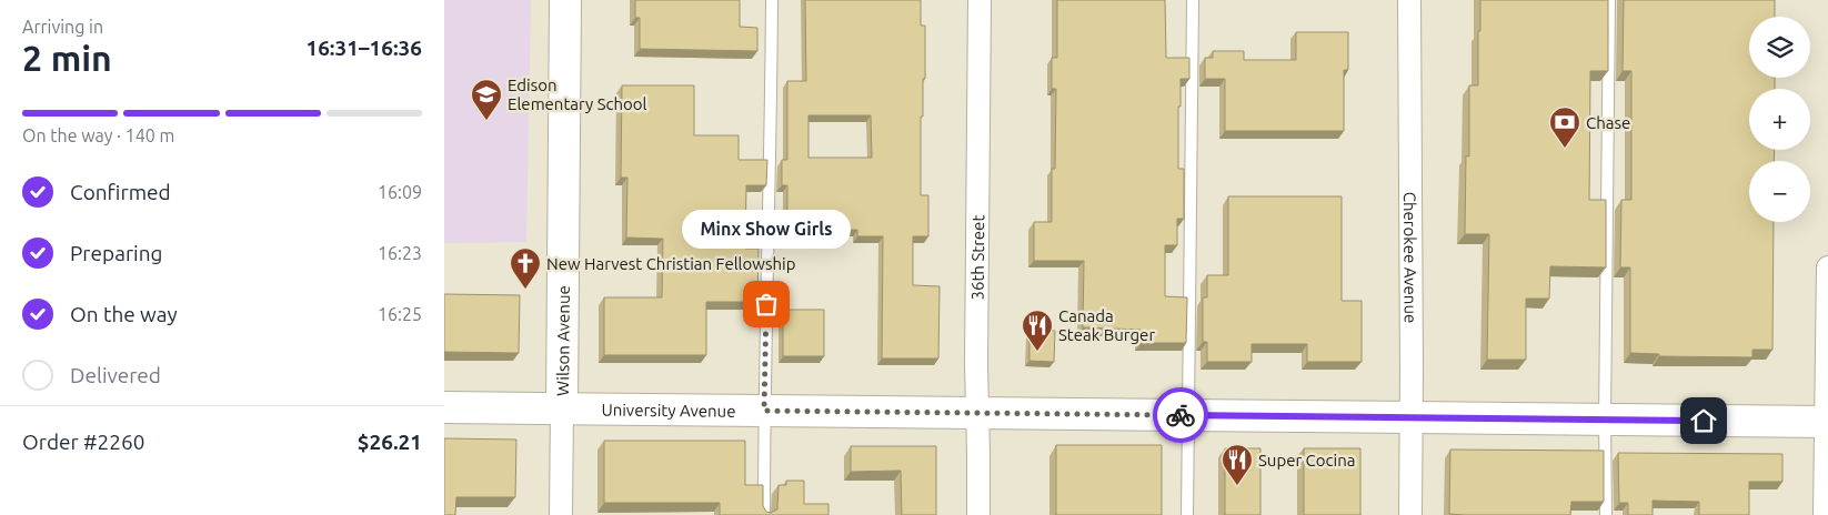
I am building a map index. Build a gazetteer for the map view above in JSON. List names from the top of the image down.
{
  "streets": {
    "main road": ["Wilson Avenue", "University Avenue"],
    "street": ["36th Street", "Cherokee Avenue"]
  },
  "crossings": [
    ["36th Street", "University Avenue"],
    ["Cherokee Avenue", "University Avenue"],
    ["Wilson Avenue", "University Avenue"]
  ],
  "places": {
    "school or university": ["Edison Elementary School"],
    "bank": ["Chase"],
    "church": ["New Harvest Christian Fellowship"],
    "other": ["Minx Show Girls"],
    "restaurant": ["Canada Steak Burger", "Super Cocina"]
  },
  "page": {
    "heading": ["2 min", "Arriving in", "16:31–16:36"],
    "panel": ["Order #2260", "$26.21"],
    "map_buttons": ["+", "−"],
    "bar": "On the way · 140 m",
    "list": [
      ["Confirmed", "16:09"],
      ["Preparing", "16:23"],
      ["On the way", "16:25"],
      "Delivered"
    ],
    "bubble": "Minx Show Girls"
  }
}
